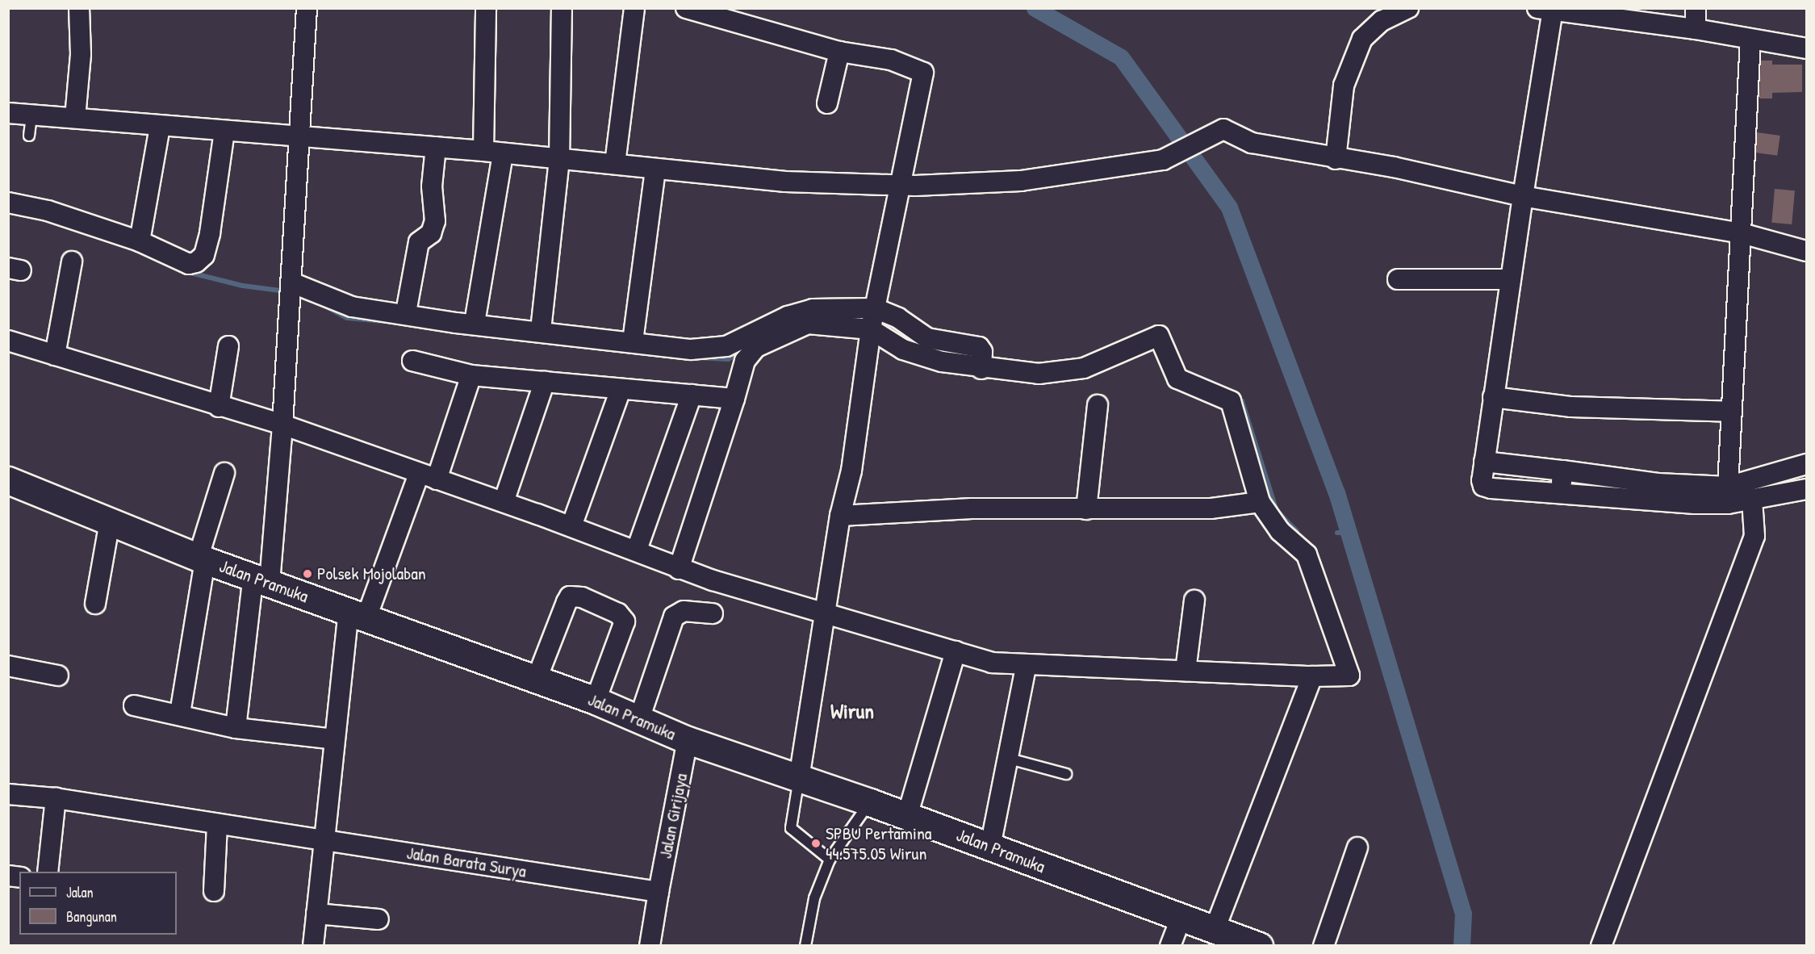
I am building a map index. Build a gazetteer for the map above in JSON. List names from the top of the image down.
{
  "streets": {
    "main road": ["Jalan Pramuka"],
    "street": ["Jalan Girijaya", "Jalan Barata Surya"]
  },
  "crossings": [
    ["Jalan Pramuka", "Jalan Girijaya"],
    ["Jalan Girijaya", "Jalan Barata Surya"]
  ],
  "districts": ["Wirun"],
  "places": ["Polsek Mojolaban", "SPBU Pertamina 44.575.05 Wirun"],
  "legend": ["Jalan", "Bangunan"]
}
